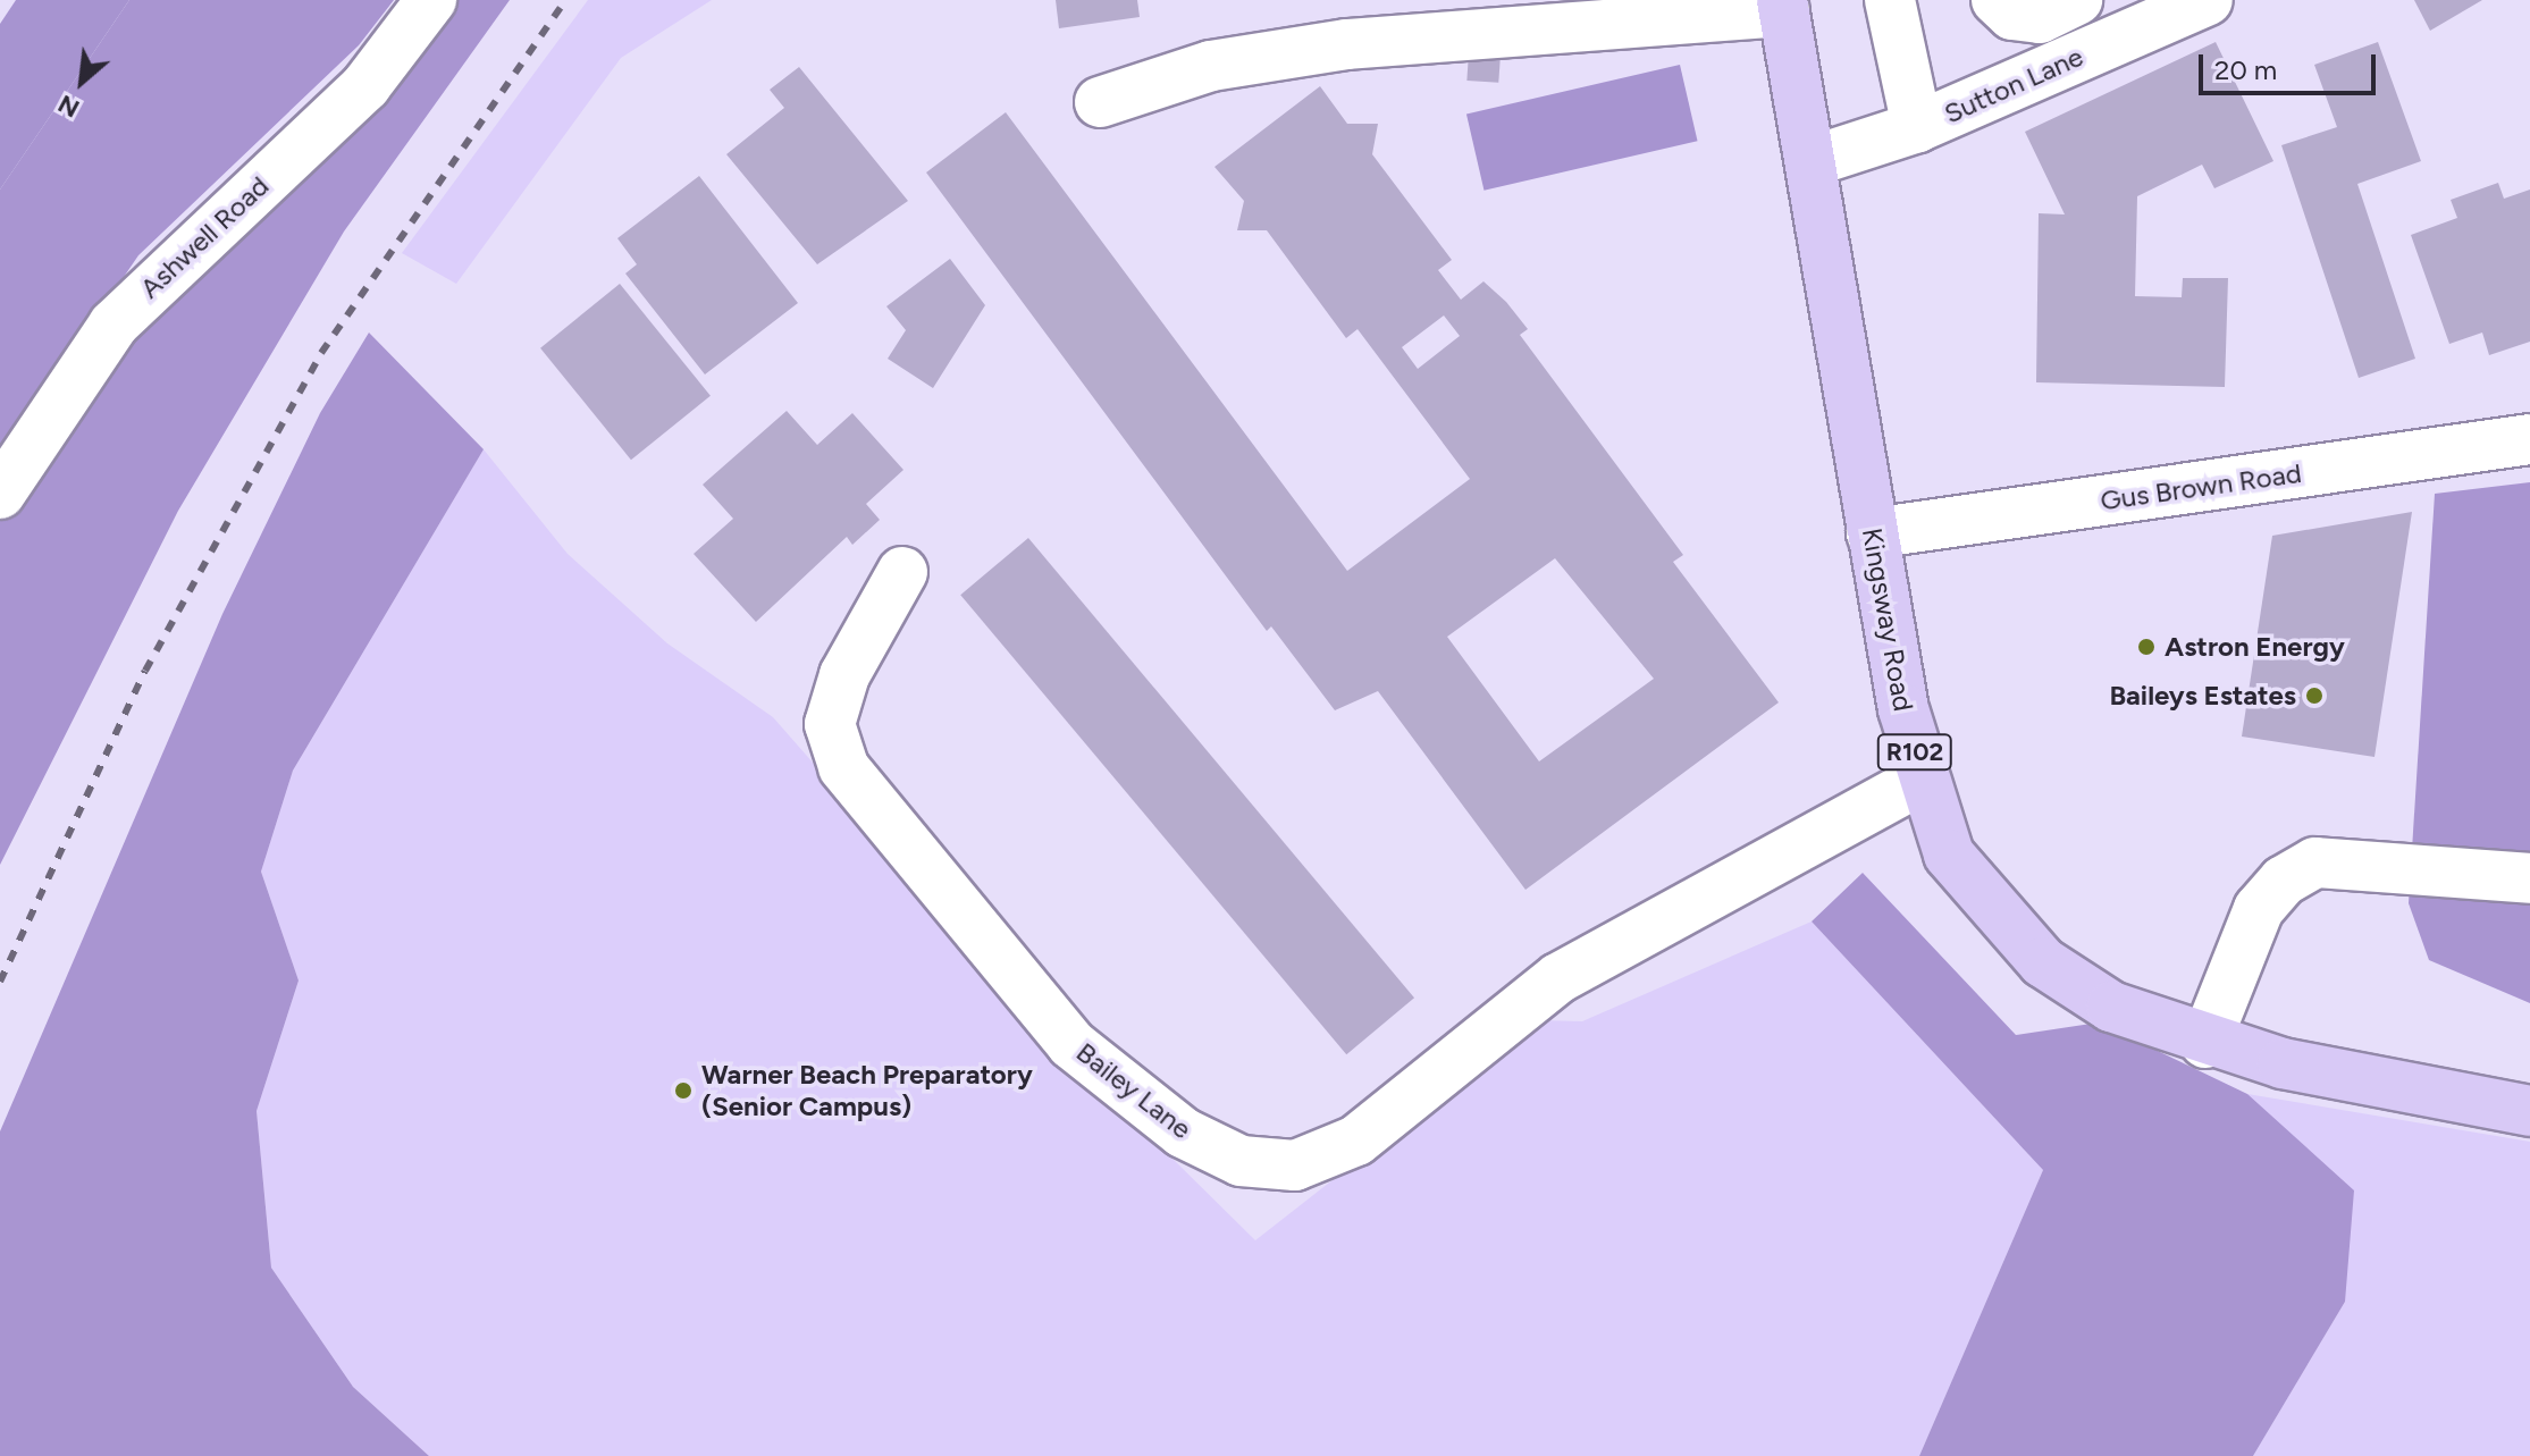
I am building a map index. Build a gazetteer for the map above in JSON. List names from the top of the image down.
{
  "streets": {
    "main road": ["Kingsway Road", "R102"],
    "street": [
      "Sutton Lane",
      "Ashwell Road",
      "Gus Brown Road",
      "Bailey Lane"
    ]
  },
  "crossings": [
    ["Sutton Lane", "Kingsway Road"],
    ["Gus Brown Road", "Kingsway Road"],
    ["Kingsway Road", "Bailey Lane"]
  ],
  "places": ["Astron Energy", "Baileys Estates", "Warner Beach Preparatory (Senior Campus)"],
  "scale_bar": "20 m",
  "north": "bottom left"
}
